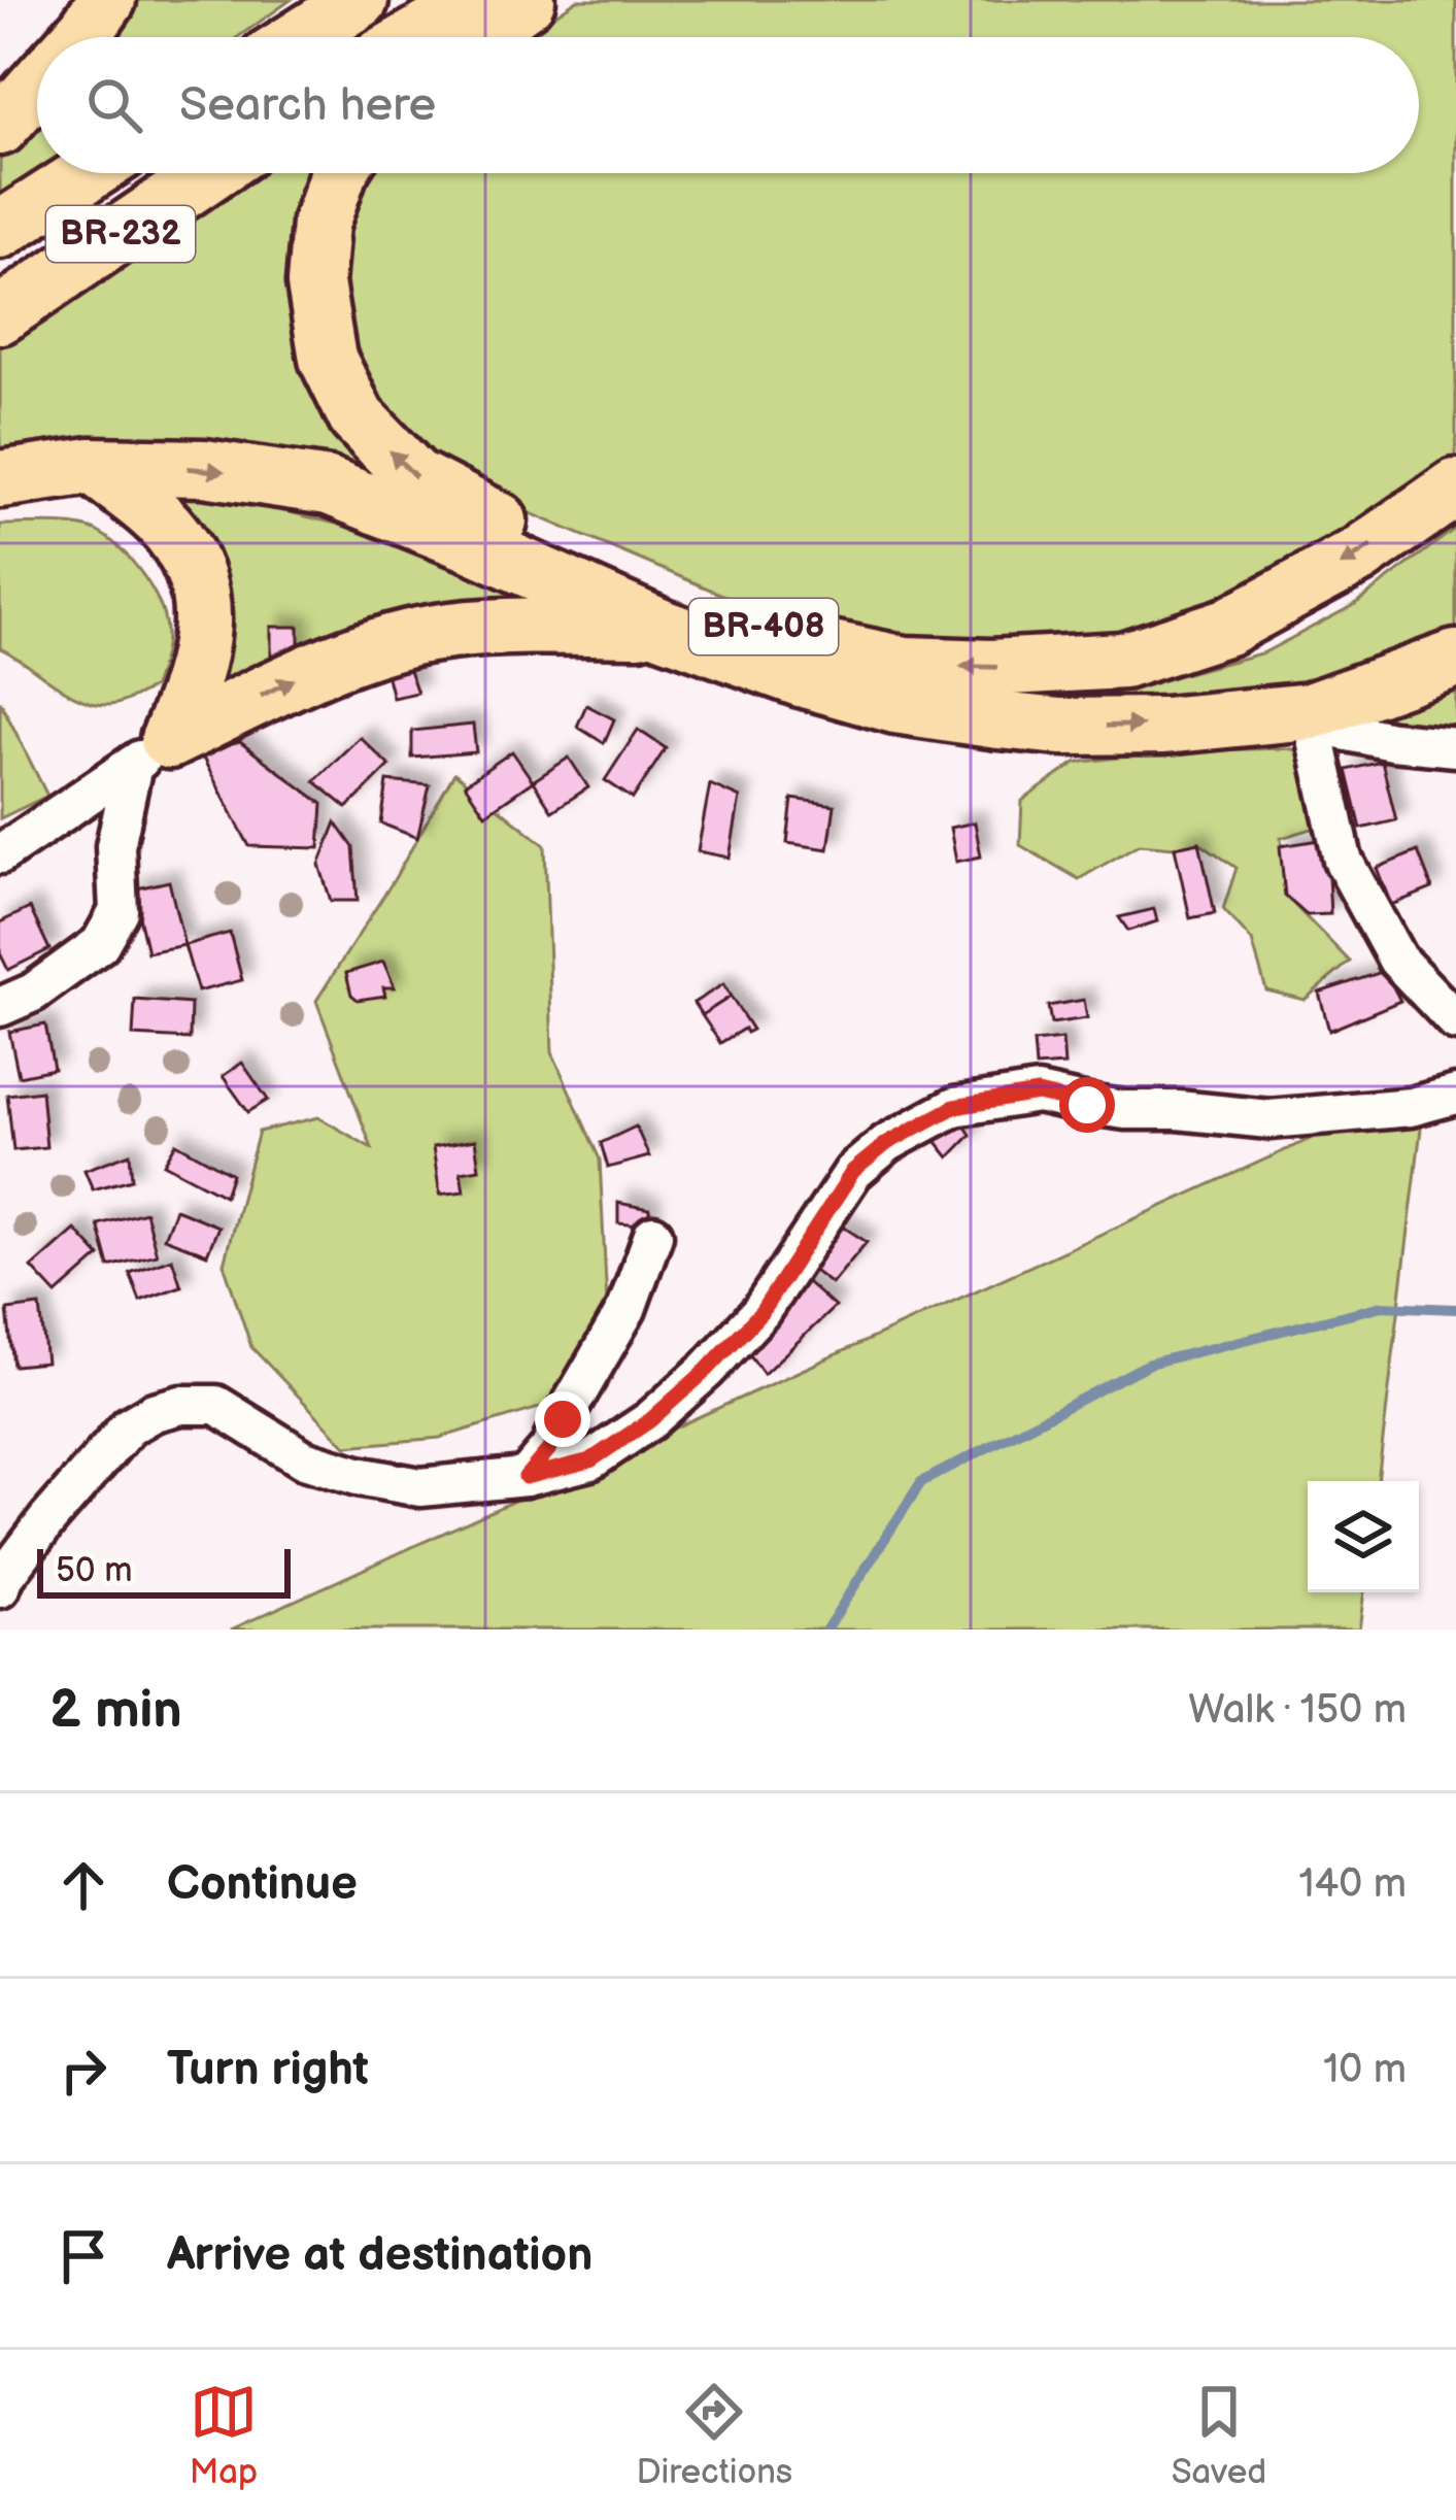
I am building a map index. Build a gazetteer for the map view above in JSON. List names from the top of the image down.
{
  "streets": {
    "highway": ["BR-232", "BR-408"]
  },
  "scale_bar": "50 m",
  "page": {
    "search": "Search here",
    "scale": "50 m",
    "heading": ["2 min", "Walk · 150 m"],
    "list": [
      ["Continue", "140 m"],
      ["Turn right", "10 m"],
      "Arrive at destination"
    ],
    "nav": ["Map", "Directions", "Saved"]
  }
}
